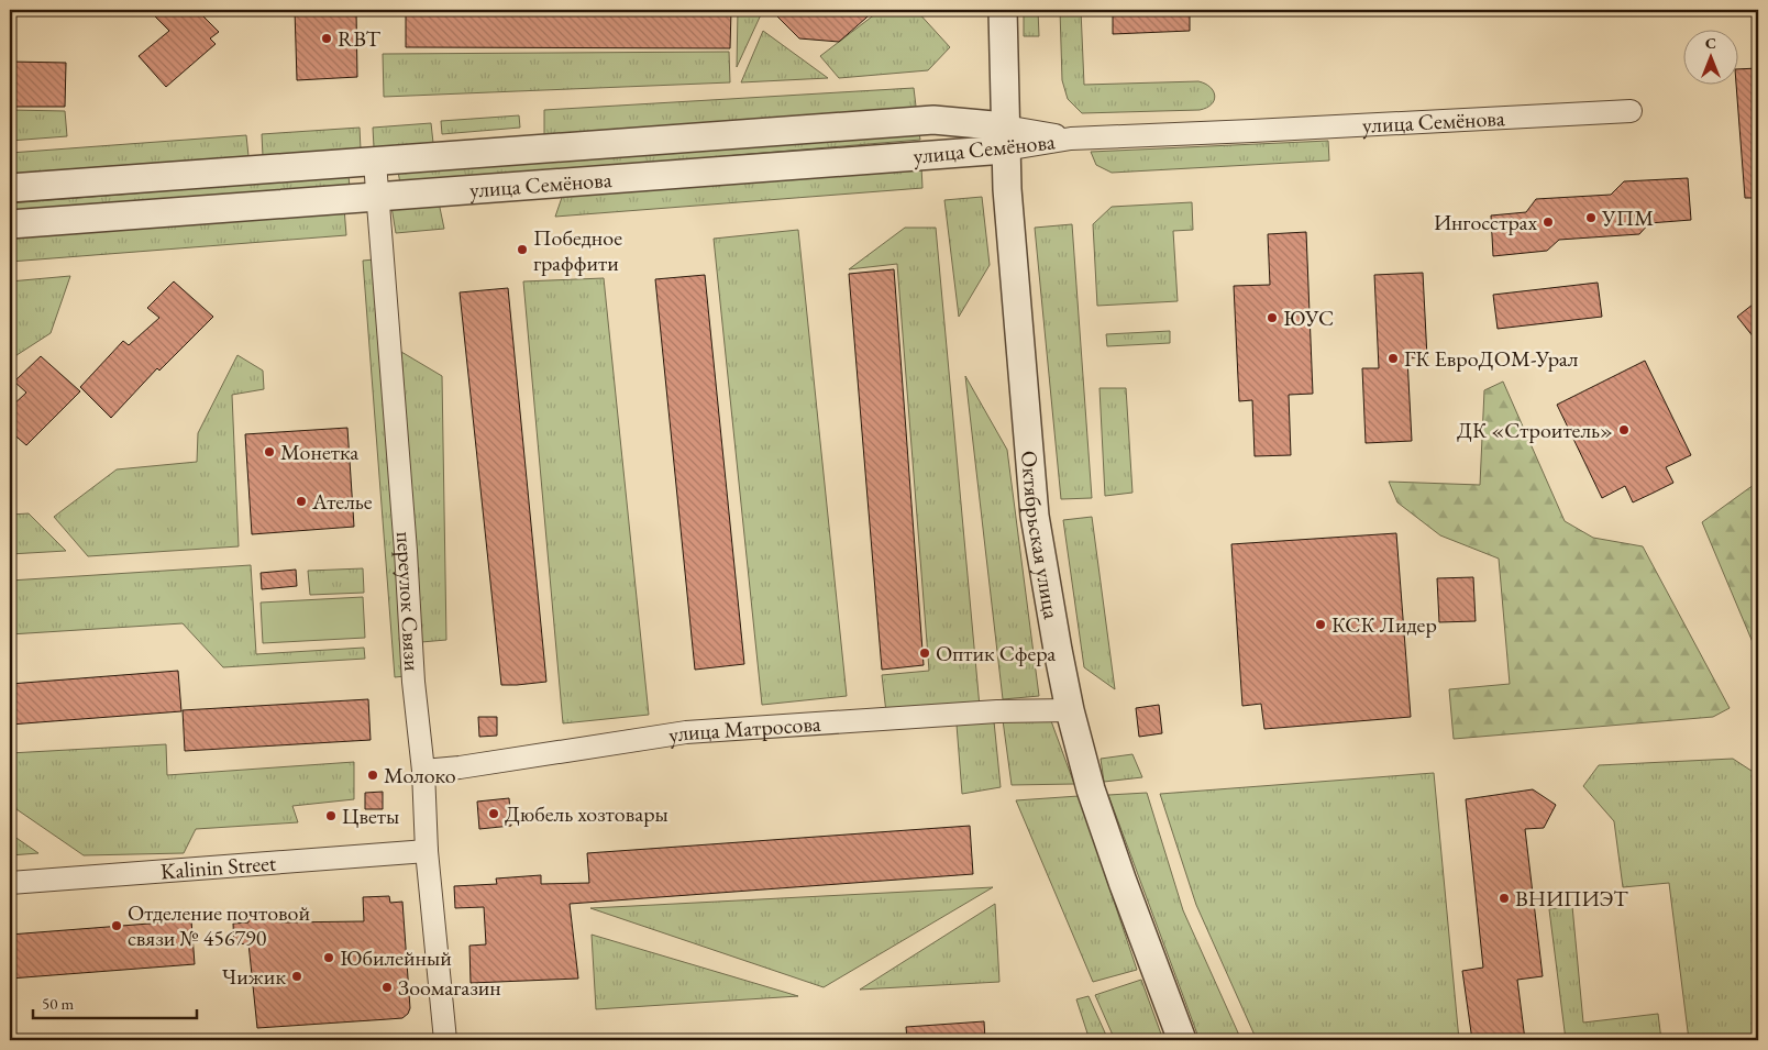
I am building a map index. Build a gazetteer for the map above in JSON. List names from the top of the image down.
{
  "streets": {
    "street": [
      "улица Семёнова",
      "Октябрьская улица",
      "переулок Связи",
      "улица Матросова",
      "Kalinin Street"
    ]
  },
  "crossings": [
    ["улица Семёнова", "Октябрьская улица"],
    ["улица Семёнова", "переулок Связи"],
    ["Октябрьская улица", "улица Матросова"],
    ["переулок Связи", "улица Матросова"],
    ["переулок Связи", "Kalinin Street"]
  ],
  "places": [
    "RBT",
    "УПМ",
    "Ингосстрах",
    "Победное граффити",
    "ЮУС",
    "ГК ЕвроДОМ-Урал",
    "ДК «Строитель»",
    "Монетка",
    "Ателье",
    "КСК Лидер",
    "Оптик Сфера",
    "Молоко",
    "Дюбель хозтовары",
    "Цветы",
    "ВНИПИЭТ",
    "Отделение почтовой связи № 456790",
    "Юбилейный",
    "Чижик",
    "Зоомагазин"
  ],
  "scale_bar": "50 m",
  "north": "top"
}
